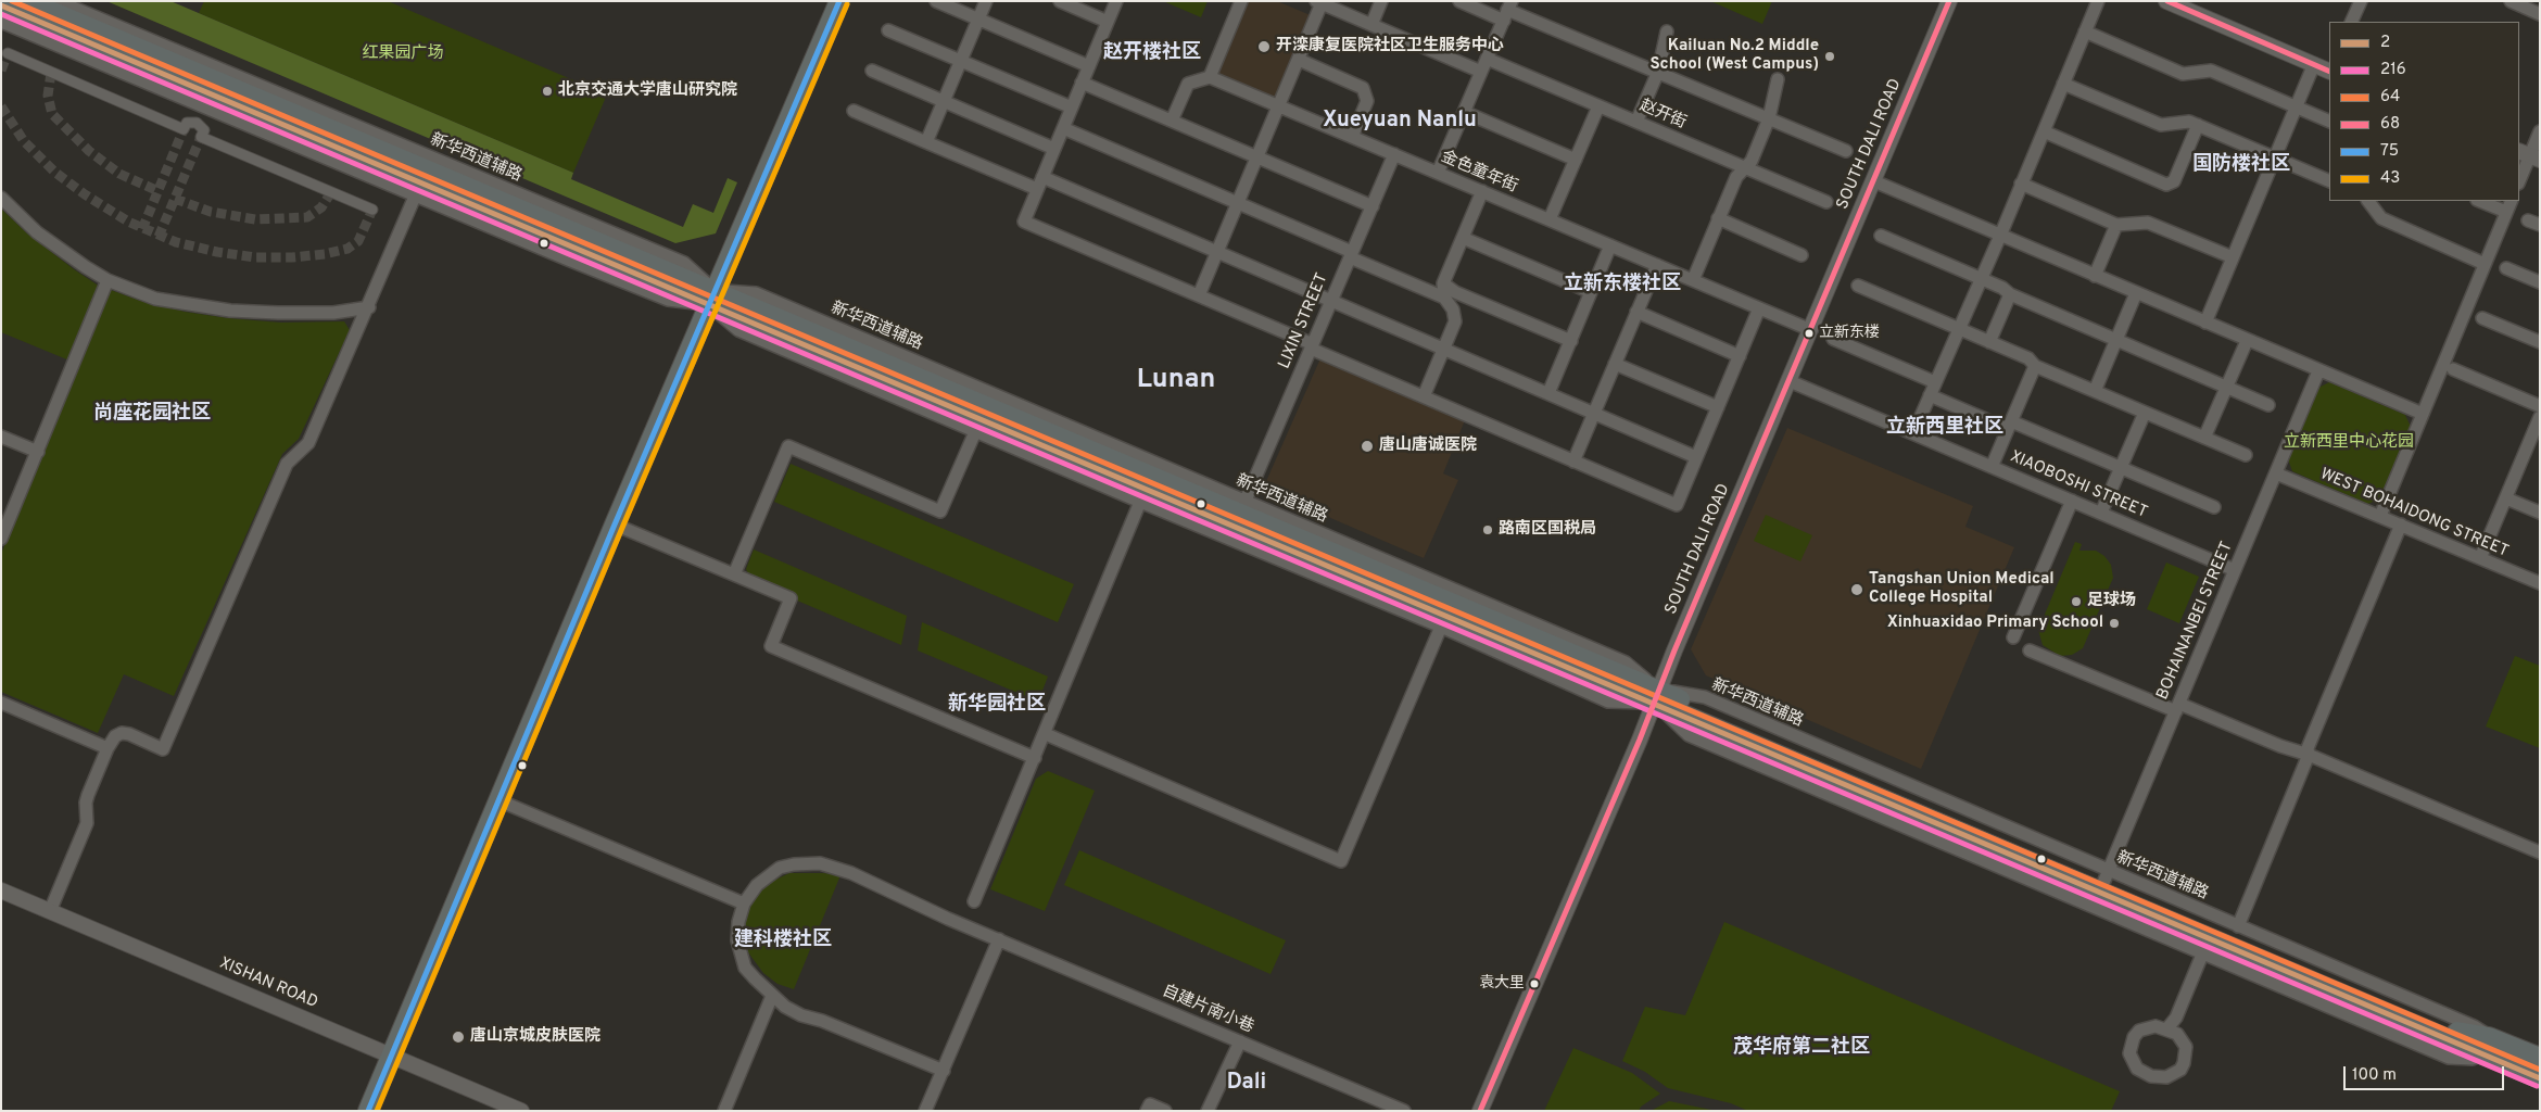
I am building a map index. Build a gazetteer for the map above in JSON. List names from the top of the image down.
{
  "streets": {
    "street": [
      "赵开街",
      "SOUTH DALI ROAD",
      "新华西道辅路",
      "金色童年街",
      "LIXIN STREET",
      "XIAOBOSHI STREET",
      "WEST BOHAIDONG STREET",
      "BOHAINANBEI STREET",
      "XISHAN ROAD",
      "自建片南小巷"
    ]
  },
  "crossings": [
    ["SOUTH DALI ROAD", "新华西道辅路"],
    ["SOUTH DALI ROAD", "金色童年街"],
    ["SOUTH DALI ROAD", "XIAOBOSHI STREET"],
    ["新华西道辅路", "LIXIN STREET"],
    ["新华西道辅路", "BOHAINANBEI STREET"],
    ["金色童年街", "LIXIN STREET"],
    ["XIAOBOSHI STREET", "BOHAINANBEI STREET"],
    ["WEST BOHAIDONG STREET", "BOHAINANBEI STREET"]
  ],
  "districts": [
    "赵开楼社区",
    "Xueyuan Nanlu",
    "国防楼社区",
    "立新东楼社区",
    "Lunan",
    "尚座花园社区",
    "立新西里社区",
    "新华园社区",
    "建科楼社区",
    "茂华府第二社区",
    "Dali"
  ],
  "parks": ["红果园广场", "立新西里中心花园"],
  "places": [
    "开滦康复医院社区卫生服务中心",
    "Kailuan No.2 Middle School (West Campus)",
    "北京交通大学唐山研究院",
    "立新东楼",
    "唐山唐诚医院",
    "路南区国税局",
    "Tangshan Union Medical College Hospital",
    "足球场",
    "Xinhuaxidao Primary School",
    "袁大里",
    "唐山京城皮肤医院"
  ],
  "lines": [
    "transit line 64",
    "transit line 68",
    "transit line 75",
    "transit line 43",
    "transit line 2",
    "transit line 216"
  ],
  "legend": [
    "2",
    "216",
    "64",
    "68",
    "75",
    "43"
  ],
  "scale_bar": "100 m"
}
